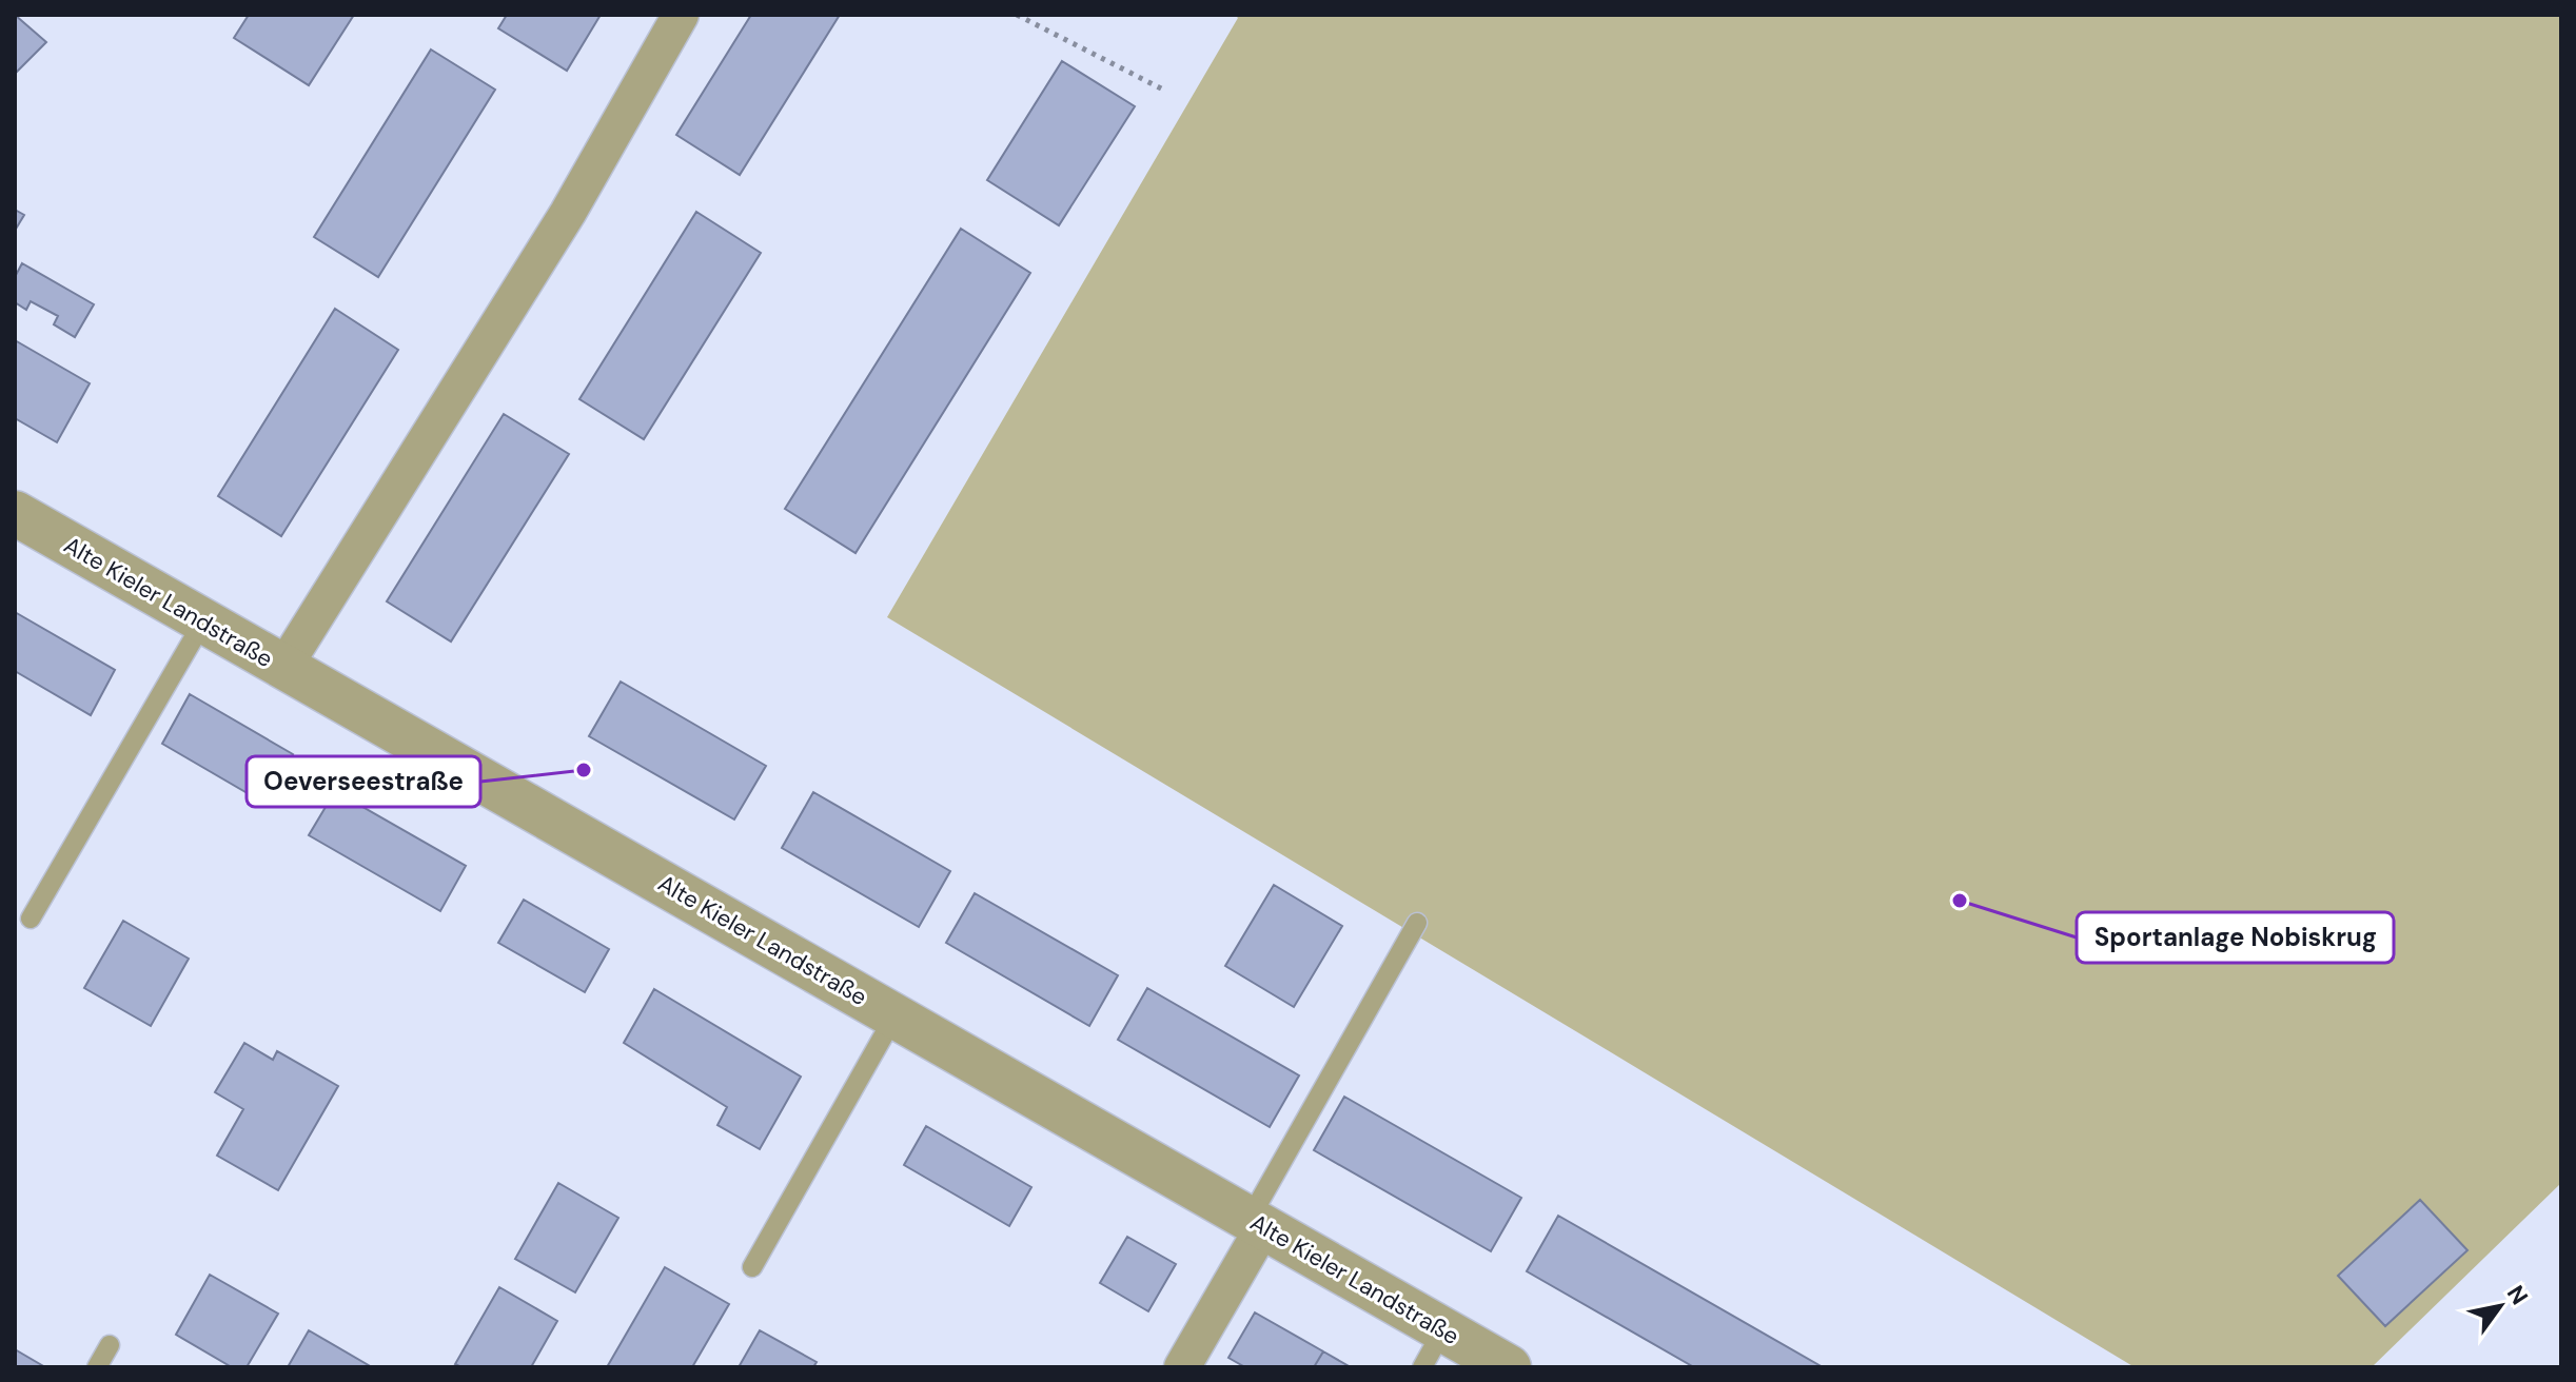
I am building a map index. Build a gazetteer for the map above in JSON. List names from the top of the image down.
{
  "streets": {
    "street": ["Alte Kieler Landstraße"]
  },
  "places": ["Oeverseestraße", "Sportanlage Nobiskrug"],
  "north": "top right"
}
